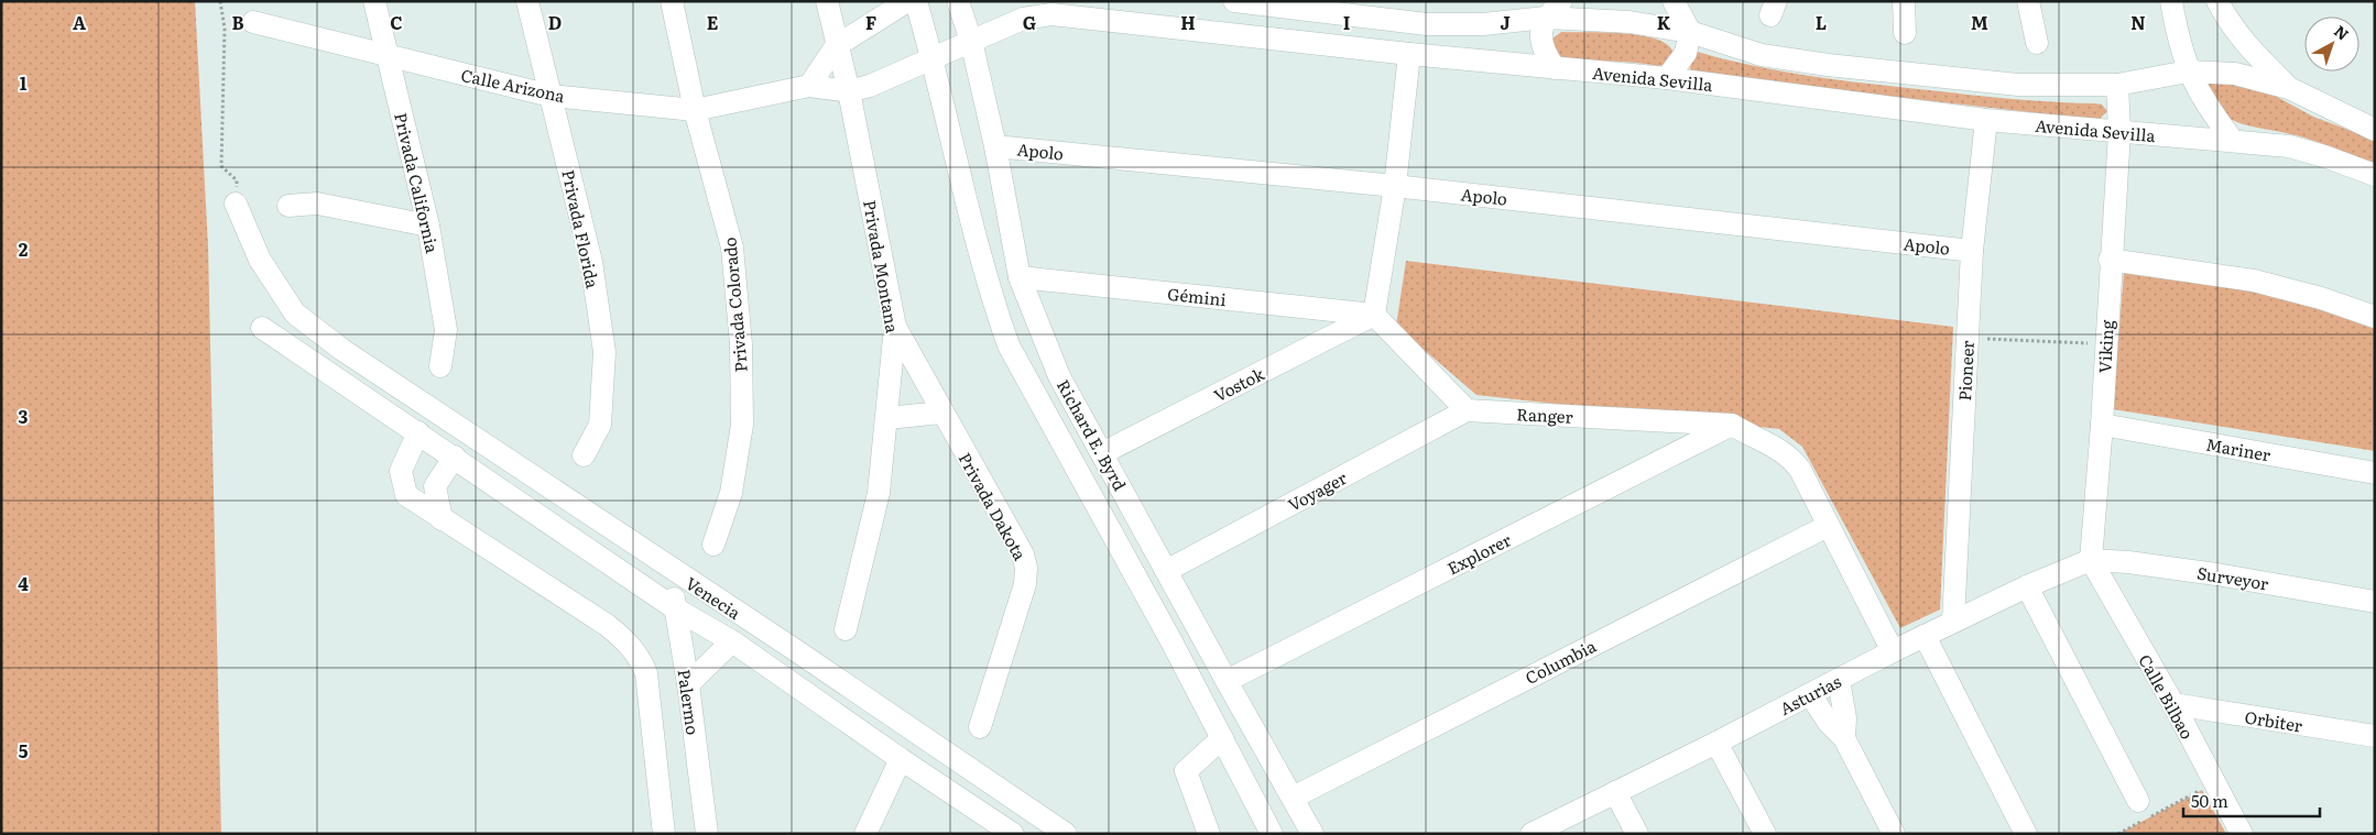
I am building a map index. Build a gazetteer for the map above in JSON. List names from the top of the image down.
{
  "streets": {
    "street": [
      "Avenida Sevilla",
      "Calle Arizona",
      "Apolo",
      "Privada California",
      "Privada Florida",
      "Privada Montana",
      "Gémini",
      "Privada Colorado",
      "Viking",
      "Pioneer",
      "Vostok",
      "Ranger",
      "Richard E. Byrd",
      "Mariner",
      "Voyager",
      "Privada Dakota",
      "Explorer",
      "Surveyor",
      "Venecia",
      "Columbia",
      "Asturias",
      "Calle Bilbao",
      "Palermo",
      "Orbiter"
    ]
  },
  "crossings": [
    ["Avenida Sevilla", "Calle Arizona"],
    ["Avenida Sevilla", "Viking"],
    ["Avenida Sevilla", "Pioneer"],
    ["Avenida Sevilla", "Richard E. Byrd"],
    ["Calle Arizona", "Privada California"],
    ["Calle Arizona", "Privada Florida"],
    ["Calle Arizona", "Privada Montana"],
    ["Calle Arizona", "Privada Colorado"],
    ["Calle Arizona", "Richard E. Byrd"],
    ["Apolo", "Pioneer"],
    ["Apolo", "Richard E. Byrd"],
    ["Privada Montana", "Privada Dakota"],
    ["Gémini", "Vostok"],
    ["Gémini", "Richard E. Byrd"],
    ["Viking", "Mariner"],
    ["Viking", "Surveyor"],
    ["Viking", "Asturias"],
    ["Viking", "Calle Bilbao"],
    ["Pioneer", "Asturias"],
    ["Vostok", "Richard E. Byrd"],
    ["Ranger", "Voyager"],
    ["Ranger", "Explorer"],
    ["Ranger", "Columbia"],
    ["Ranger", "Asturias"],
    ["Richard E. Byrd", "Voyager"],
    ["Richard E. Byrd", "Explorer"],
    ["Richard E. Byrd", "Columbia"],
    ["Surveyor", "Asturias"],
    ["Surveyor", "Calle Bilbao"],
    ["Venecia", "Palermo"],
    ["Asturias", "Calle Bilbao"],
    ["Calle Bilbao", "Orbiter"]
  ],
  "scale_bar": "50 m",
  "north": "top right",
  "grid": {
    "columns": [
      "A",
      "B",
      "C",
      "D",
      "E",
      "F",
      "G",
      "H",
      "I",
      "J",
      "K",
      "L",
      "M",
      "N"
    ],
    "rows": [
      "1",
      "2",
      "3",
      "4",
      "5"
    ]
  }
}
